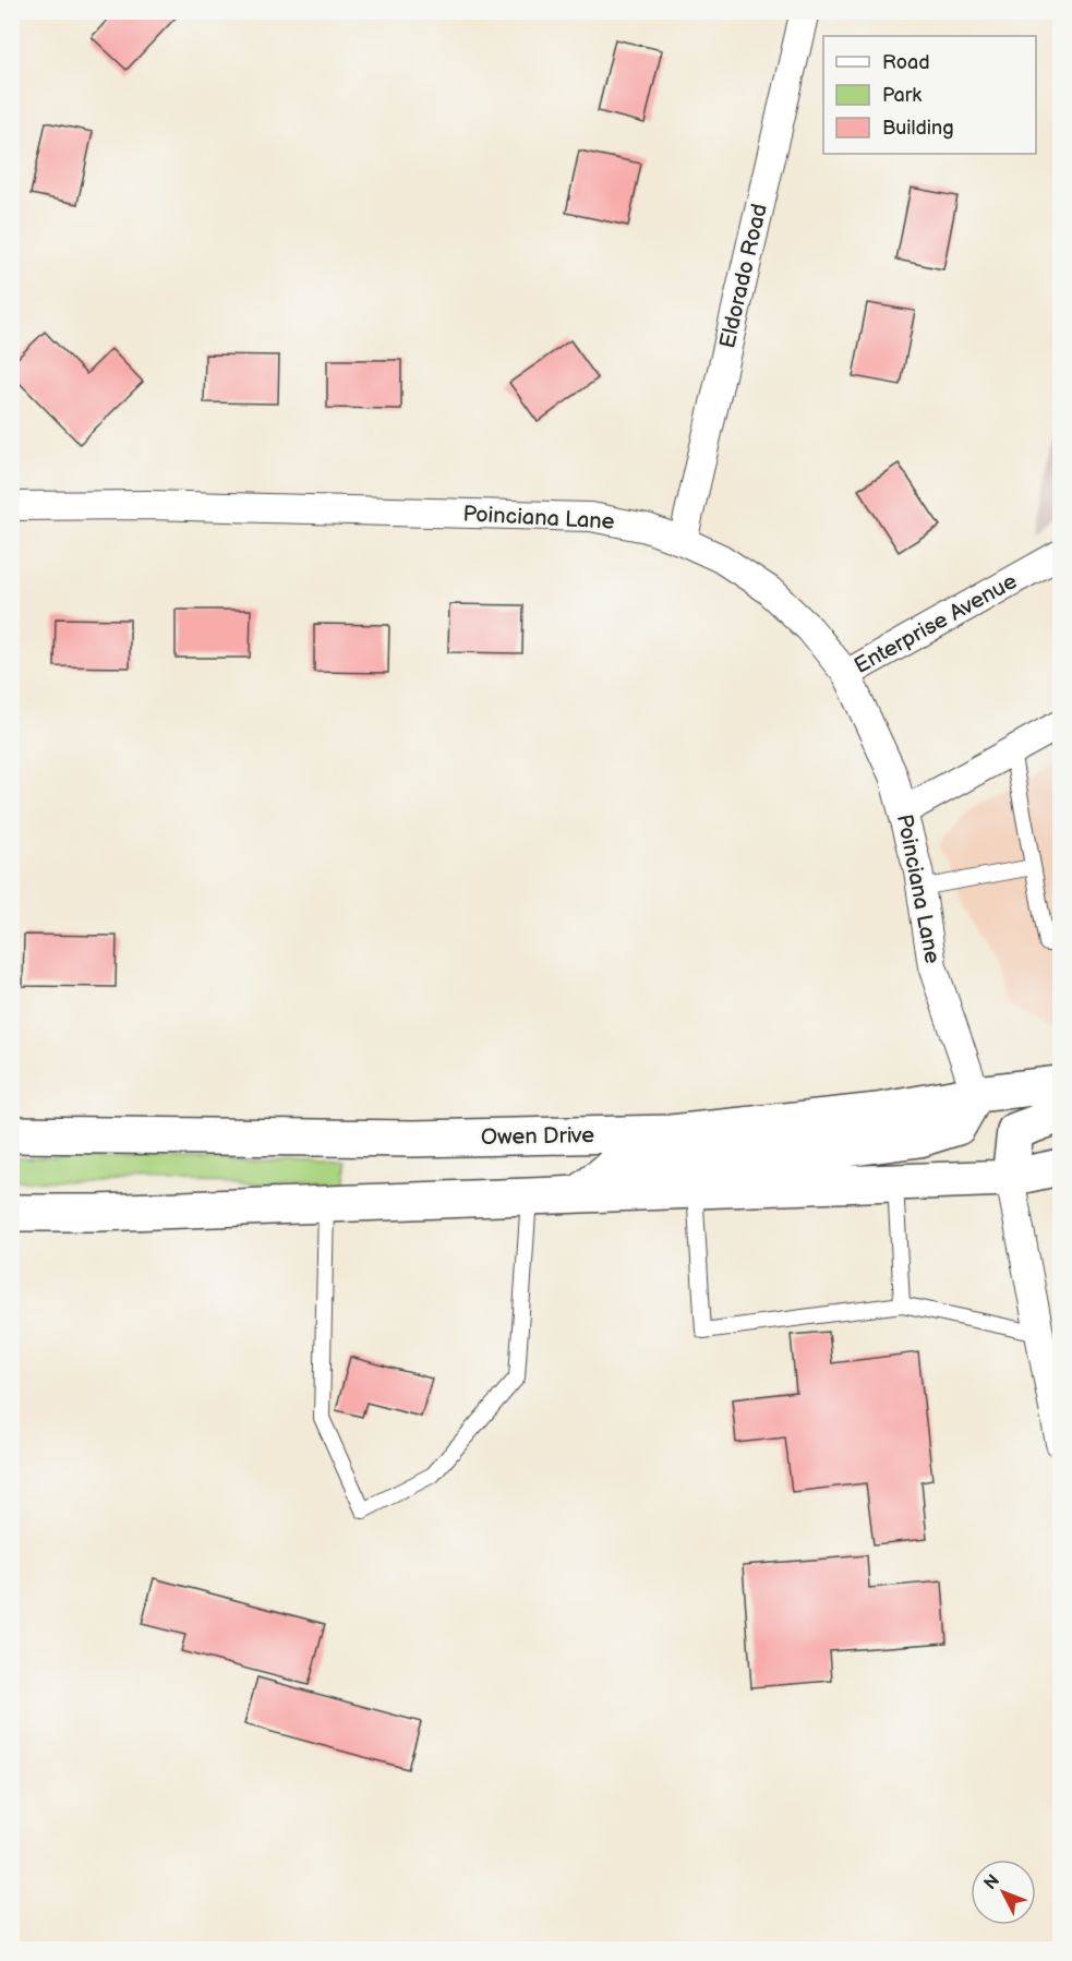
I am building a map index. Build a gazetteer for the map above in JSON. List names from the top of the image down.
{
  "streets": {
    "highway": ["Owen Drive"],
    "street": ["Eldorado Road", "Poinciana Lane", "Enterprise Avenue"]
  },
  "crossings": [
    ["Eldorado Road", "Poinciana Lane"],
    ["Poinciana Lane", "Enterprise Avenue"],
    ["Poinciana Lane", "Owen Drive"]
  ],
  "legend": ["Road", "Park", "Building"],
  "north": "top left"
}
